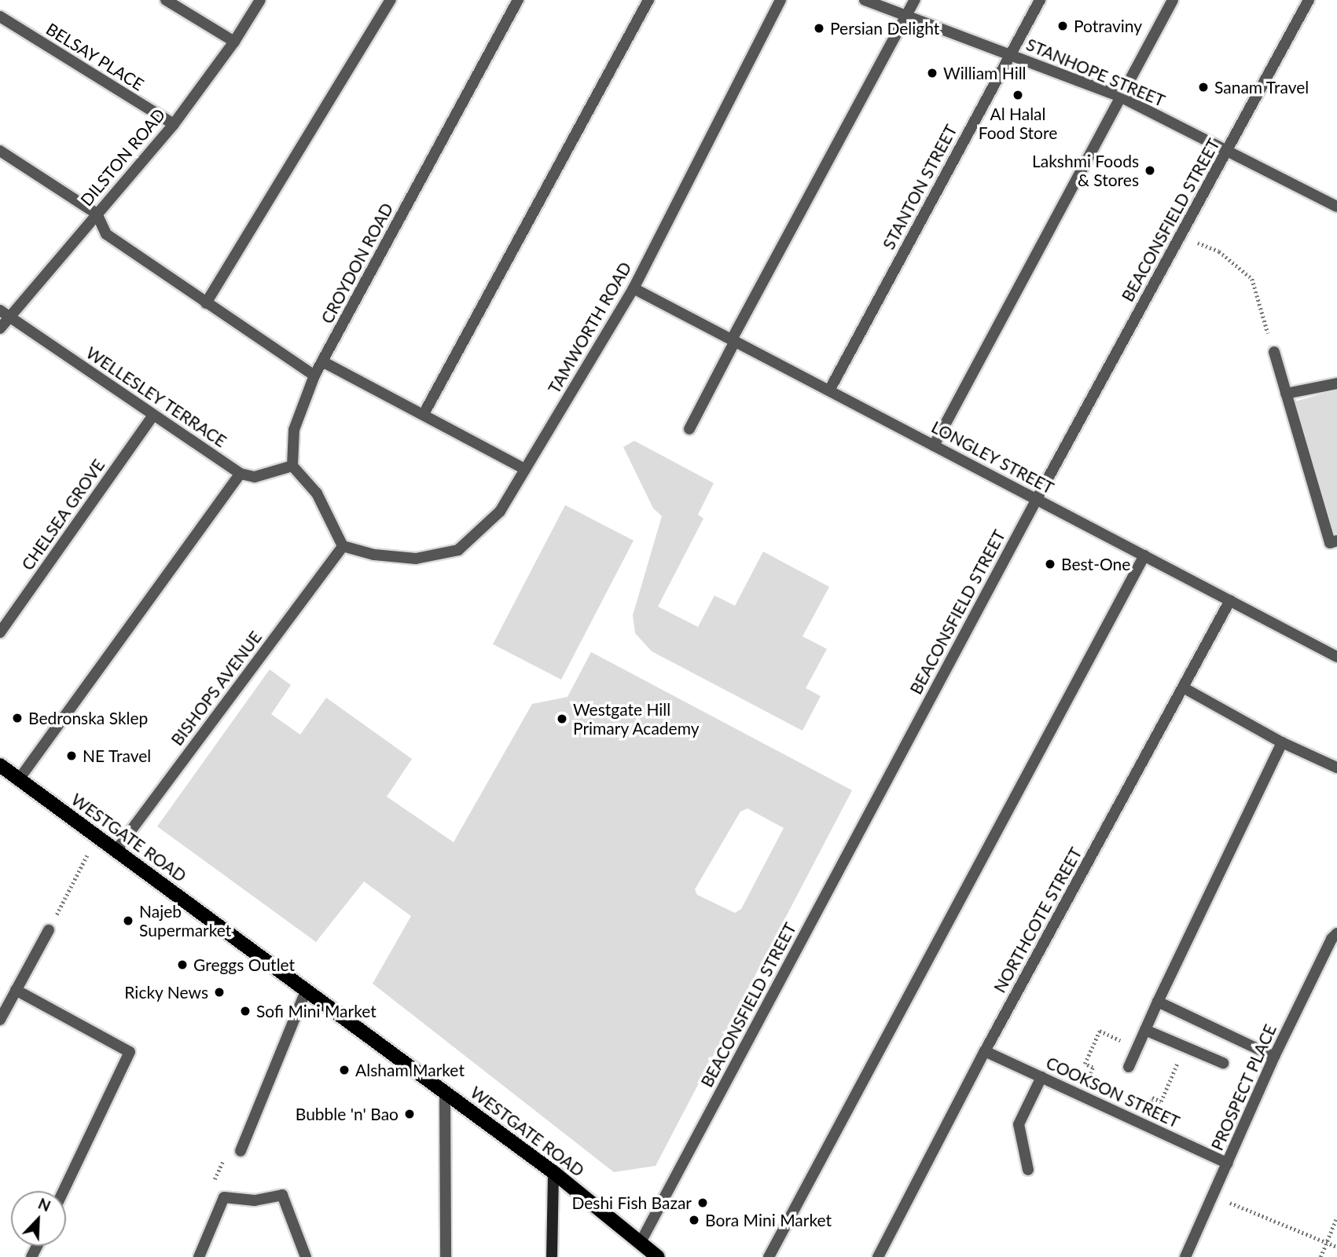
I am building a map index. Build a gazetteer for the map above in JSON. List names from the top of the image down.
{
  "streets": {
    "main road": ["WESTGATE ROAD"],
    "street": [
      "BELSAY PLACE",
      "STANHOPE STREET",
      "DILSTON ROAD",
      "STANTON STREET",
      "BEACONSFIELD STREET",
      "CROYDON ROAD",
      "TAMWORTH ROAD",
      "WELLESLEY TERRACE",
      "LONGLEY STREET",
      "CHELSEA GROVE",
      "BISHOPS AVENUE",
      "NORTHCOTE STREET",
      "PROSPECT PLACE",
      "COOKSON STREET"
    ]
  },
  "crossings": [
    ["BELSAY PLACE", "DILSTON ROAD"],
    ["STANHOPE STREET", "STANTON STREET"],
    ["STANHOPE STREET", "BEACONSFIELD STREET"],
    ["DILSTON ROAD", "WELLESLEY TERRACE"],
    ["STANTON STREET", "LONGLEY STREET"],
    ["BEACONSFIELD STREET", "LONGLEY STREET"],
    ["BEACONSFIELD STREET", "WESTGATE ROAD"],
    ["TAMWORTH ROAD", "LONGLEY STREET"],
    ["TAMWORTH ROAD", "BISHOPS AVENUE"],
    ["WELLESLEY TERRACE", "CHELSEA GROVE"],
    ["LONGLEY STREET", "NORTHCOTE STREET"],
    ["BISHOPS AVENUE", "WESTGATE ROAD"],
    ["NORTHCOTE STREET", "COOKSON STREET"],
    ["PROSPECT PLACE", "COOKSON STREET"]
  ],
  "places": [
    "Potraviny",
    "Persian Delight",
    "William Hill",
    "Sanam Travel",
    "Al Halal Food Store",
    "Lakshmi Foods & Stores",
    "Best-One",
    "Bedronska Sklep",
    "Westgate Hill Primary Academy",
    "NE Travel",
    "Najeb Supermarket",
    "Greggs Outlet",
    "Ricky News",
    "Sofi Mini Market",
    "Alsham Market",
    "Bubble 'n' Bao",
    "Deshi Fish Bazar",
    "Bora Mini Market"
  ],
  "north": "top right"
}
